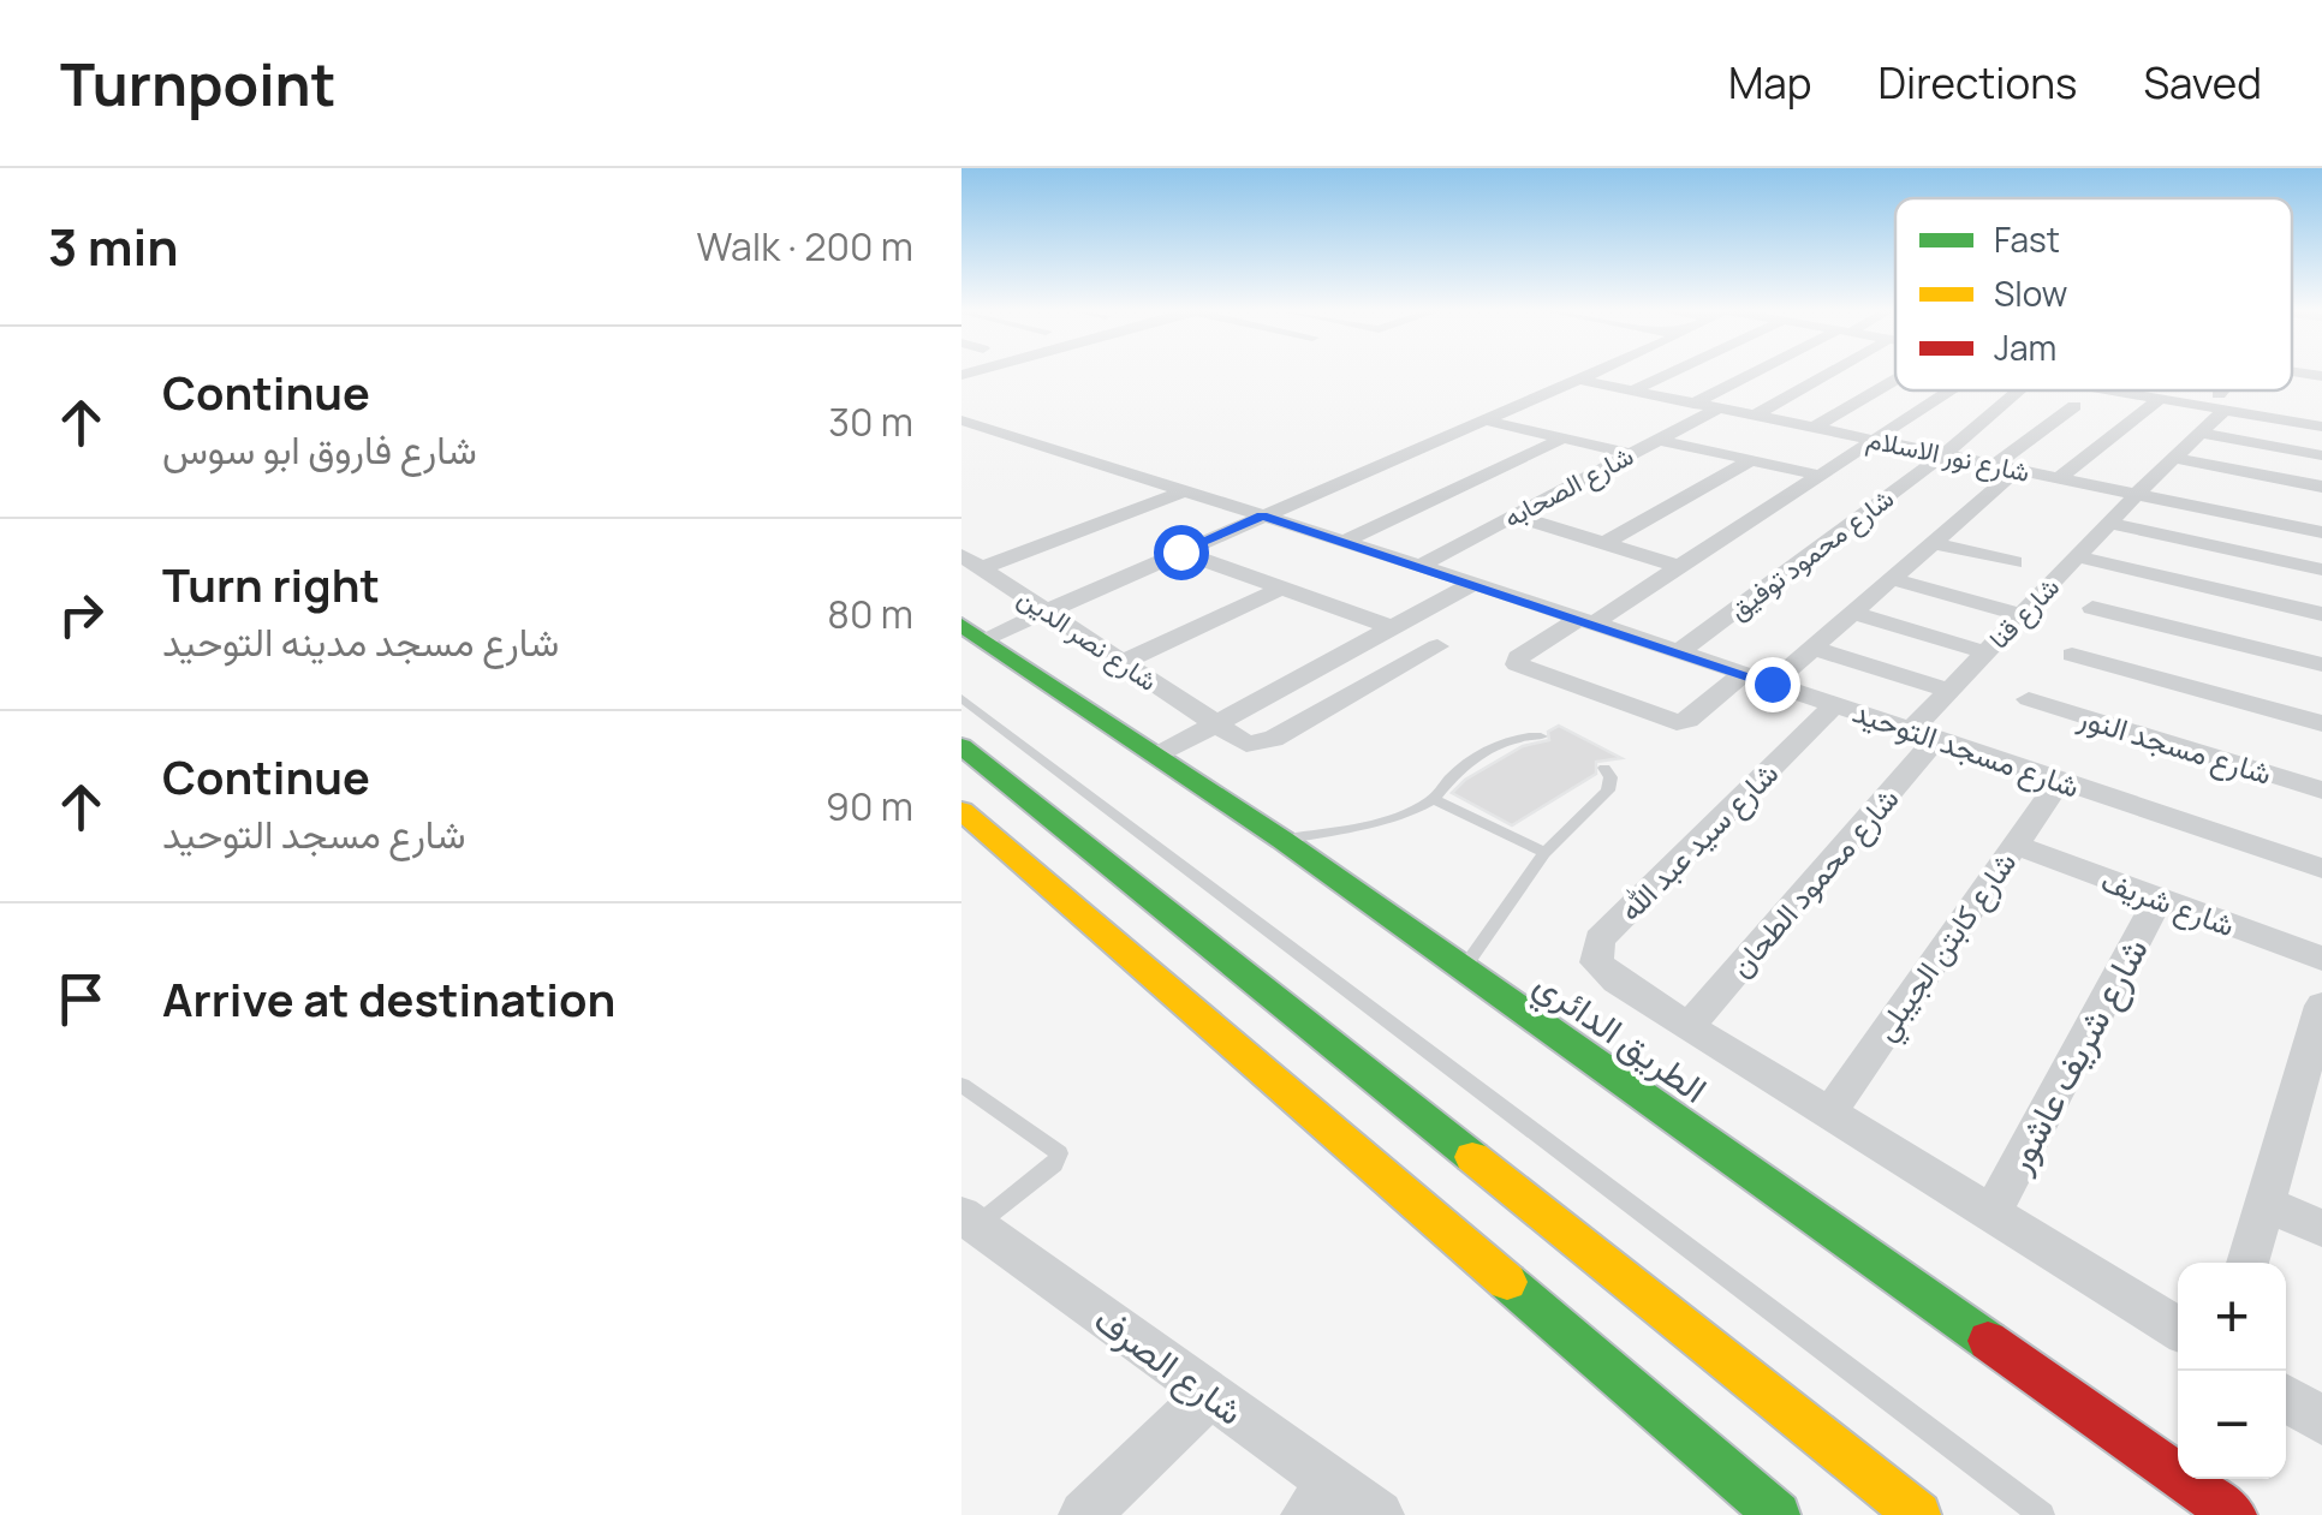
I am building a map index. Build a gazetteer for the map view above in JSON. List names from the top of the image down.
{
  "streets": {
    "highway": ["الطريق الدائري"],
    "street": [
      "شارع نور الاسلام",
      "شارع الصحابه",
      "شارع محمود توفيق",
      "شارع قنا",
      "شارع نصر الدين",
      "شارع مسجد النور",
      "شارع مسجد التوحيد",
      "شارع سيد عبد الله",
      "شارع محمود الطحان",
      "شارع شريف",
      "شارع كابتن الجيبلي",
      "شارع شريف عاشور",
      "شارع الصرف"
    ]
  },
  "crossings": [
    ["شارع نور الاسلام", "شارع الصحابه"],
    ["شارع نور الاسلام", "شارع محمود توفيق"],
    ["شارع نور الاسلام", "شارع قنا"],
    ["شارع الصحابه", "شارع مسجد التوحيد"],
    ["شارع محمود توفيق", "شارع مسجد التوحيد"],
    ["شارع قنا", "شارع مسجد التوحيد"],
    ["شارع قنا", "شارع محمود الطحان"],
    ["شارع مسجد التوحيد", "شارع سيد عبد الله"],
    ["شارع مسجد التوحيد", "شارع محمود الطحان"],
    ["شارع مسجد التوحيد", "شارع كابتن الجيبلي"],
    ["شارع سيد عبد الله", "شارع محمود الطحان"],
    ["شارع شريف", "شارع كابتن الجيبلي"],
    ["شارع شريف", "شارع شريف عاشور"]
  ],
  "legend": ["Fast", "Slow", "Jam"],
  "page": {
    "header": "Turnpoint",
    "nav": ["Map", "Directions", "Saved"],
    "heading": ["3 min", "Walk · 200 m"],
    "list": [
      ["Continue", "شارع فاروق ابو سوس", "30 m"],
      ["Turn right", "شارع مسجد مدينه التوحيد", "80 m"],
      ["Continue", "شارع مسجد التوحيد", "90 m"],
      "Arrive at destination"
    ],
    "map_buttons": ["+", "−"]
  }
}
